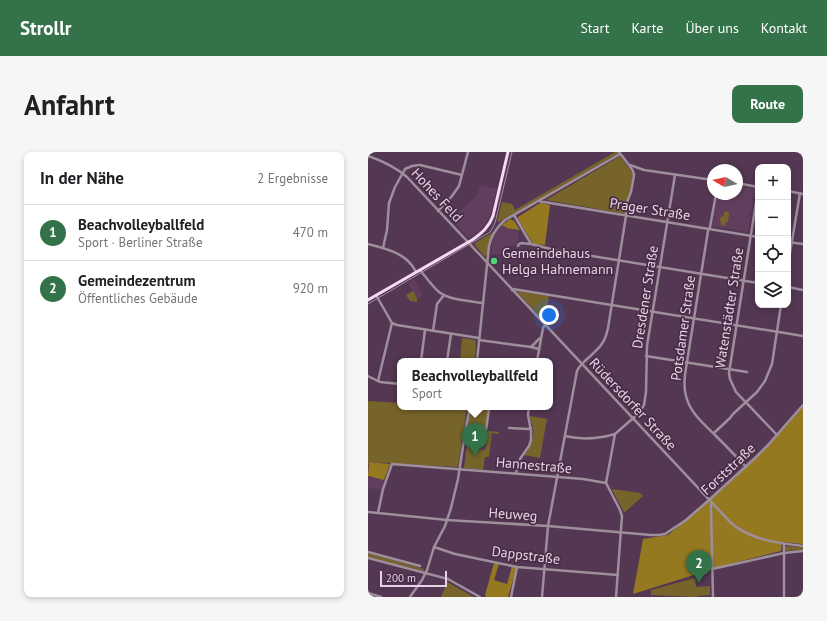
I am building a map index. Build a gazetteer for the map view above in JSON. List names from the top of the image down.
{
  "streets": {
    "street": [
      "Hohes Feld",
      "Prager Straße",
      "Dresdener Straße",
      "Watenstädter Straße",
      "Potsdamer Straße",
      "Rüdersdorfer Straße",
      "Hannestraße",
      "Forststraße",
      "Heuweg",
      "Dappstraße"
    ]
  },
  "crossings": [
    ["Hohes Feld", "Rüdersdorfer Straße"],
    ["Prager Straße", "Dresdener Straße"],
    ["Prager Straße", "Watenstädter Straße"],
    ["Prager Straße", "Potsdamer Straße"],
    ["Dresdener Straße", "Rüdersdorfer Straße"],
    ["Watenstädter Straße", "Forststraße"],
    ["Potsdamer Straße", "Forststraße"],
    ["Rüdersdorfer Straße", "Forststraße"],
    ["Hannestraße", "Heuweg"],
    ["Forststraße", "Heuweg"]
  ],
  "places": ["Gemeindehaus Helga Hahnemann"],
  "scale_bar": "200 m",
  "north": "left",
  "page": {
    "header": "Strollr",
    "nav": [
      "Start",
      "Karte",
      "Über uns",
      "Kontakt"
    ],
    "buttons": "Route",
    "title": "Anfahrt",
    "heading": ["In der Nähe", "2 Ergebnisse"],
    "map_buttons": ["+", "−"],
    "list": [
      {
        "mark": "1",
        "name": "Beachvolleyballfeld",
        "note": "Sport · Berliner Straße",
        "value": "470 m"
      },
      {
        "mark": "2",
        "name": "Gemeindezentrum",
        "note": "Öffentliches Gebäude",
        "value": "920 m"
      }
    ],
    "popup": ["Beachvolleyballfeld", "Sport"],
    "pins": ["1", "2"],
    "scale": "200 m"
  }
}
